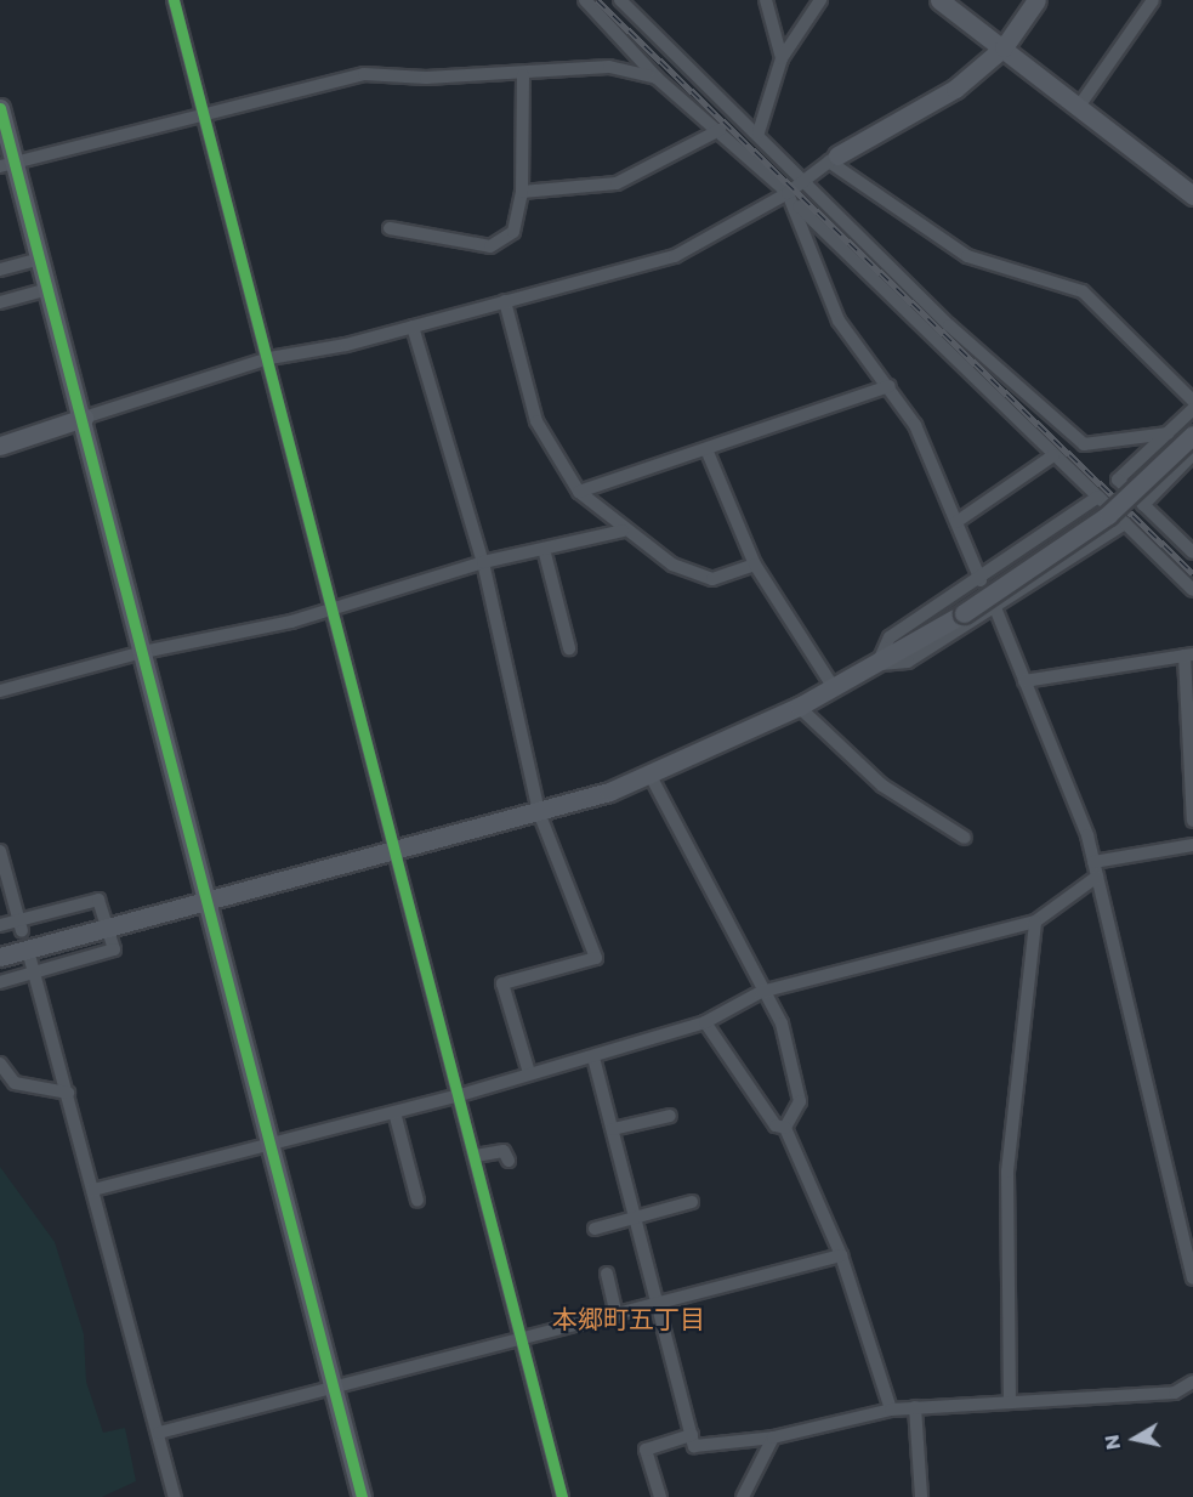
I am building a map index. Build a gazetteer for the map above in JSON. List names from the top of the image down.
{
  "districts": ["本郷町五丁目"],
  "north": "left"
}
